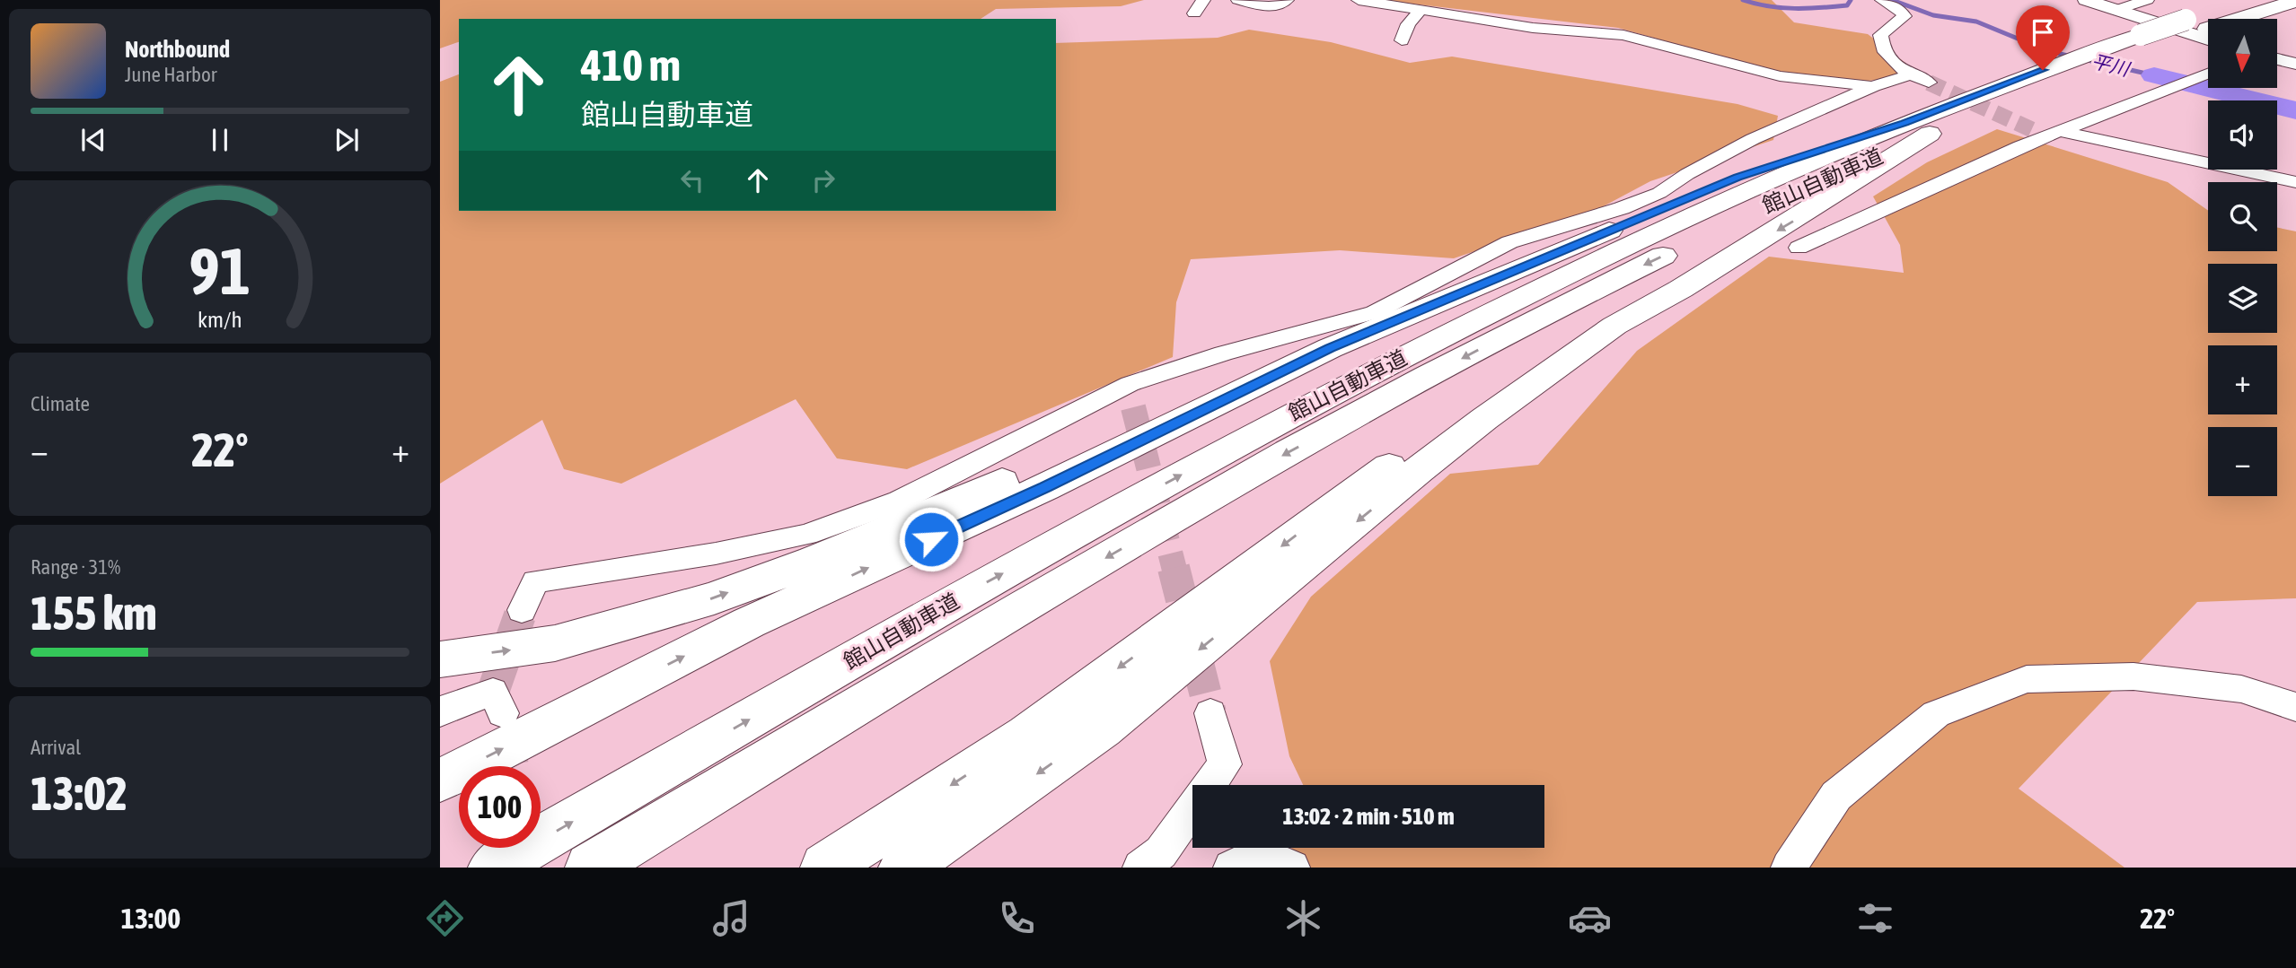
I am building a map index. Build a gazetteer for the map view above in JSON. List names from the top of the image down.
{
  "streets": {
    "highway": ["館山自動車道"]
  },
  "water": ["平川"],
  "north": "bottom",
  "page": {
    "map_buttons": ["+", "−"],
    "turn": ["410 m", "館山自動車道"],
    "song": ["Northbound", "June Harbor"],
    "tile": [
      "Climate",
      ["Range · 31%", "155 km"],
      ["Arrival", "13:02"]
    ],
    "heat": ["−", "22°", "+"],
    "limit": "100",
    "trip": "13:02 · 2 min · 510 m",
    "tabs": ["13:00", "22°"],
    "gauge": ["91", "km/h"]
  }
}
